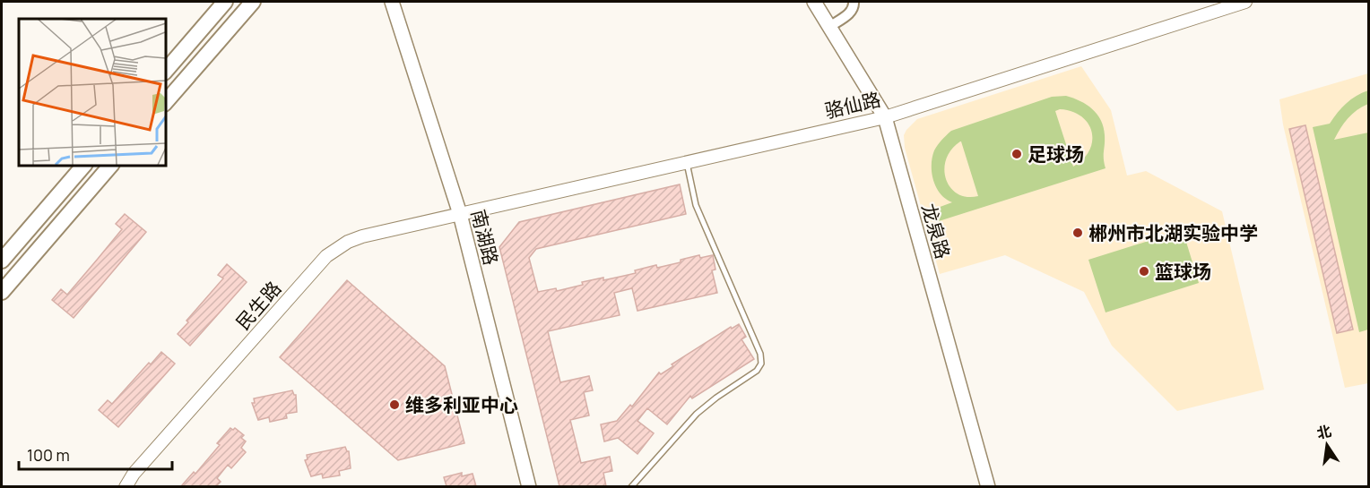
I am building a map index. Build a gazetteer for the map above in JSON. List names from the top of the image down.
{
  "streets": {
    "main road": ["龙泉路", "南湖路"],
    "street": ["骆仙路", "民生路"]
  },
  "crossings": [
    ["骆仙路", "龙泉路"],
    ["骆仙路", "南湖路"],
    ["骆仙路", "民生路"],
    ["南湖路", "民生路"]
  ],
  "places": [
    "足球场",
    "郴州市北湖实验中学",
    "篮球场",
    "维多利亚中心"
  ],
  "scale_bar": "100 m",
  "north": "top"
}
